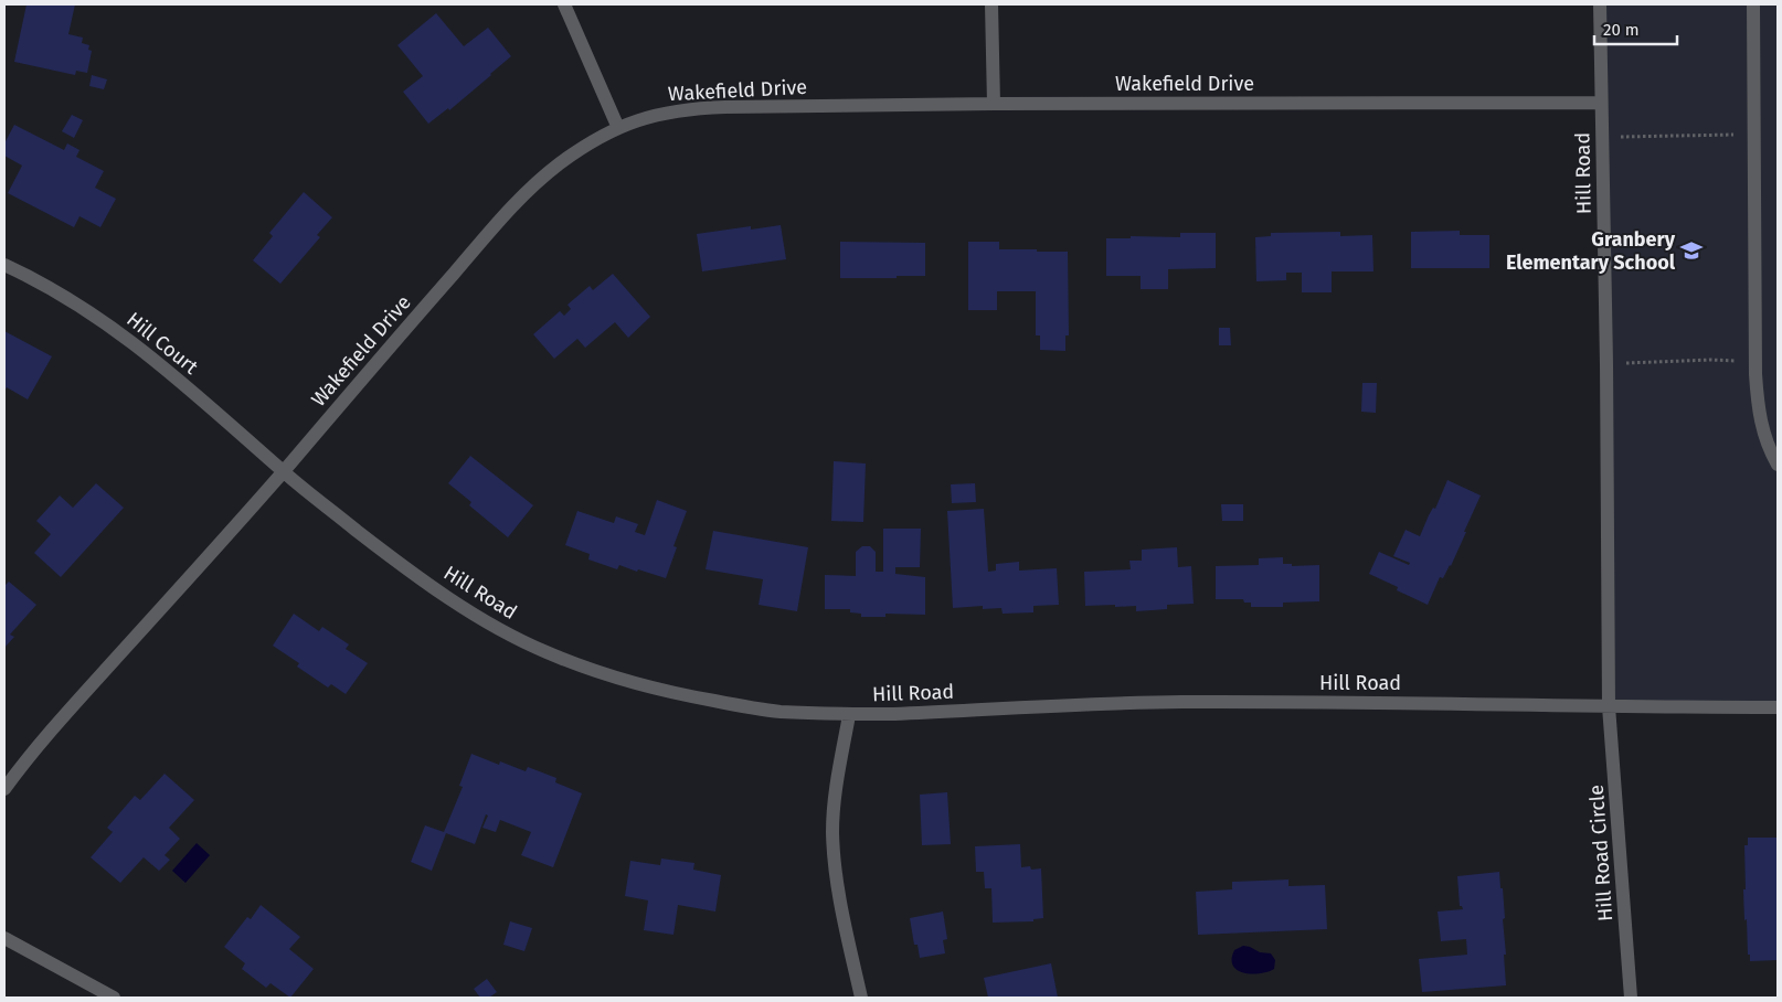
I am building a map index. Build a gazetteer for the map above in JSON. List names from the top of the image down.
{
  "streets": {
    "street": [
      "Wakefield Drive",
      "Hill Road",
      "Hill Court",
      "Hill Road Circle"
    ]
  },
  "crossings": [
    ["Wakefield Drive", "Hill Road"],
    ["Wakefield Drive", "Hill Court"],
    ["Hill Road", "Hill Court"],
    ["Hill Road", "Hill Road Circle"]
  ],
  "places": {
    "school or university": ["Granbery Elementary School"]
  },
  "scale_bar": "20 m"
}
